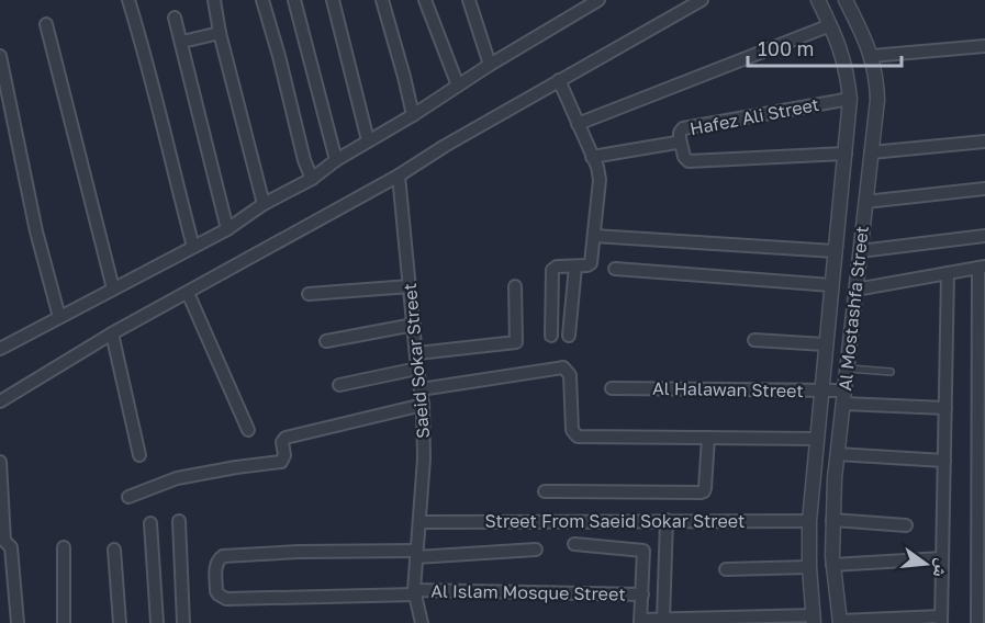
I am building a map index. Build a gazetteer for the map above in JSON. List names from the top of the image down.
{
  "streets": {
    "street": [
      "Hafez Ali Street",
      "Al Mostashfa Street",
      "Saeid Sokar Street",
      "Al Halawan Street",
      "Street From Saeid Sokar Street",
      "Al Islam Mosque Street"
    ]
  },
  "crossings": [
    ["Hafez Ali Street", "Al Mostashfa Street"],
    ["Al Mostashfa Street", "Al Halawan Street"],
    ["Al Mostashfa Street", "Street From Saeid Sokar Street"],
    ["Al Mostashfa Street", "Al Islam Mosque Street"],
    ["Saeid Sokar Street", "Street From Saeid Sokar Street"],
    ["Saeid Sokar Street", "Al Islam Mosque Street"]
  ],
  "scale_bar": "100 m",
  "north": "right"
}
